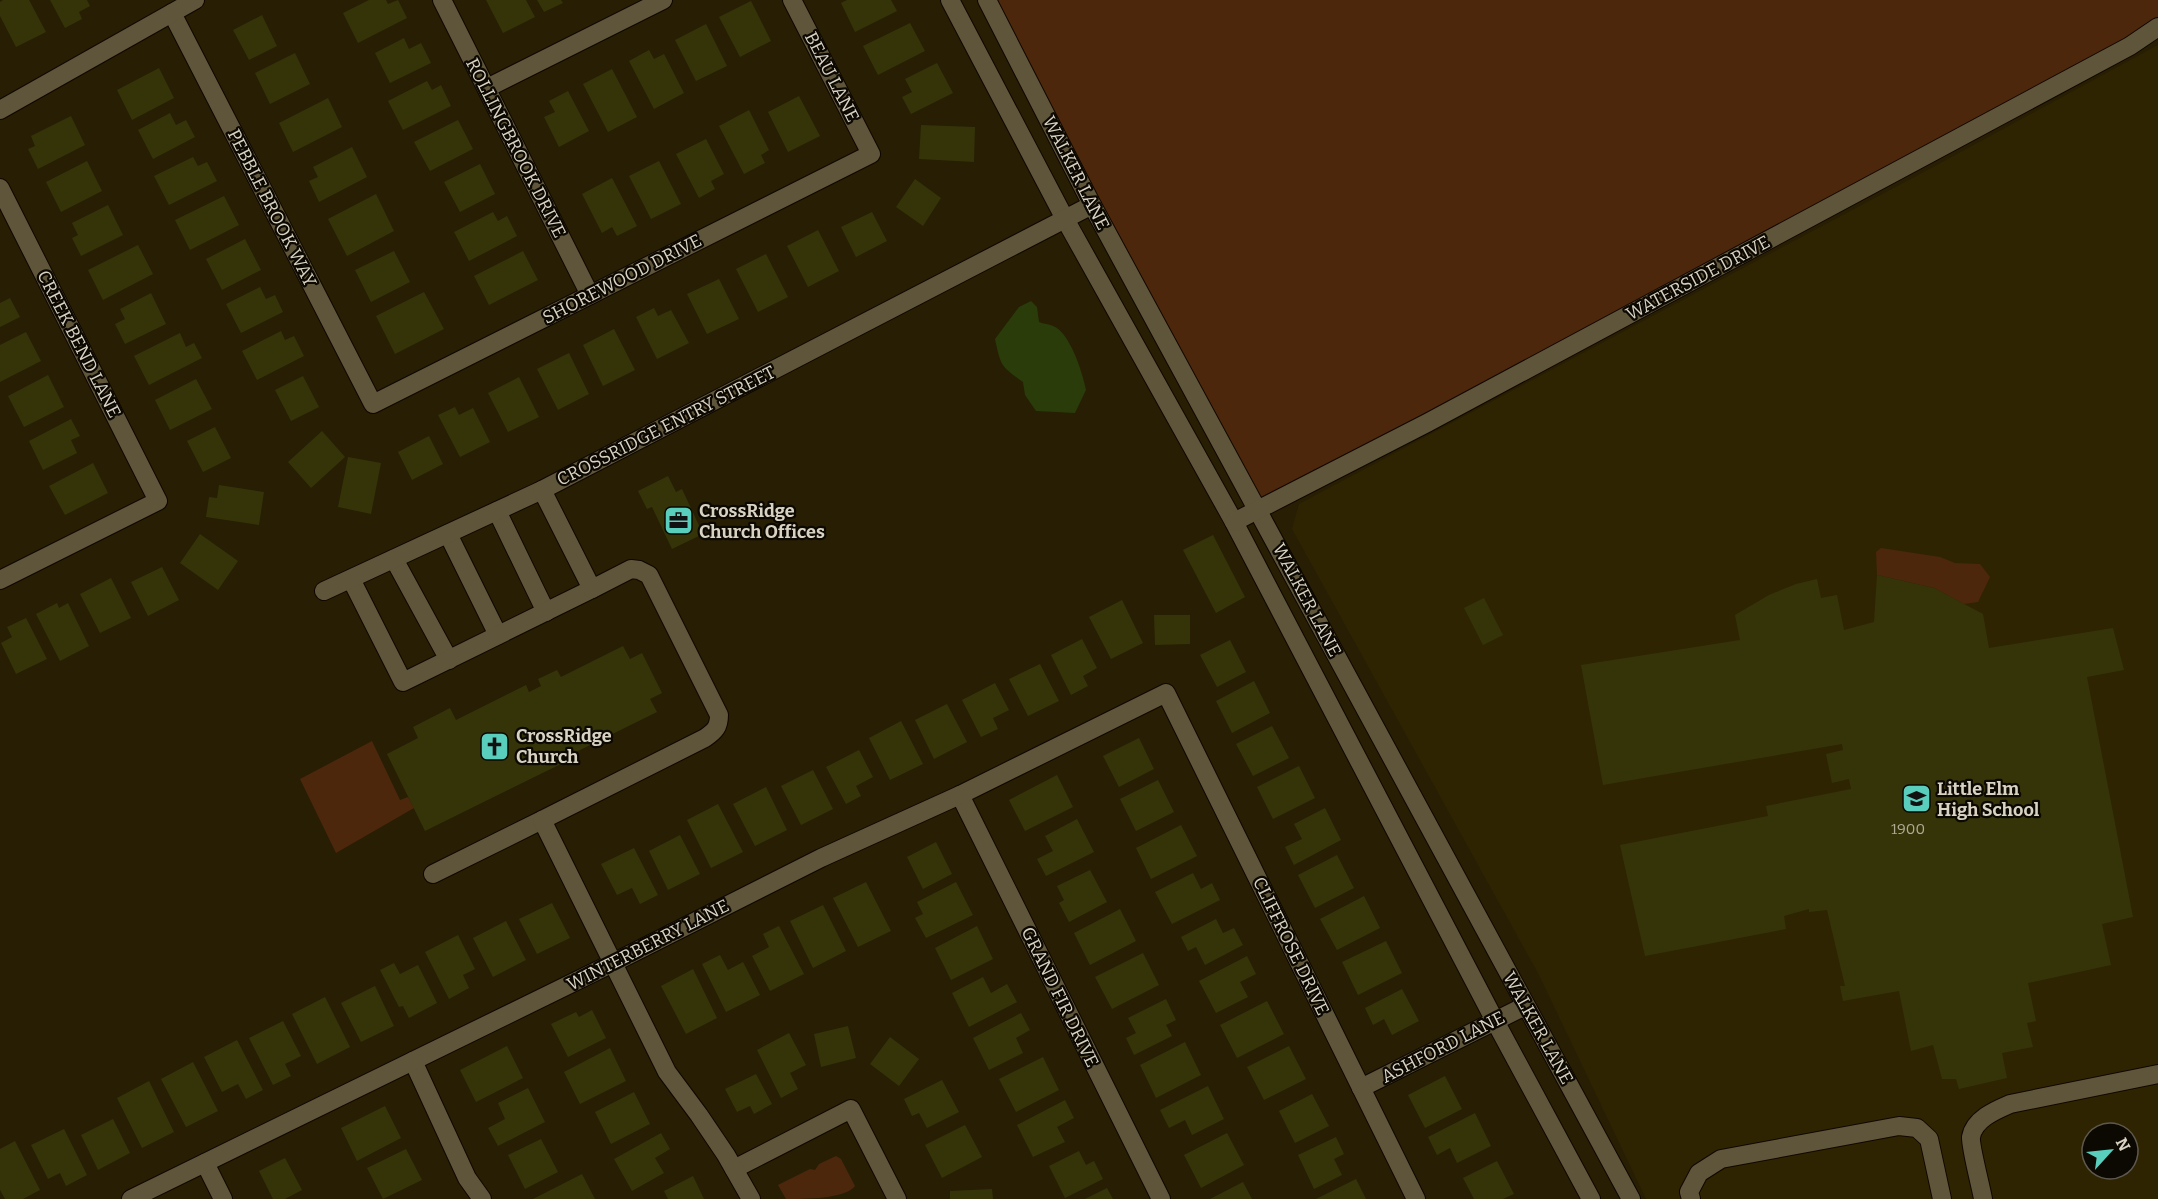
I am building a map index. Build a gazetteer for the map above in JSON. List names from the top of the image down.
{
  "streets": {
    "street": [
      "BEAU LANE",
      "ROLLINGBROOK DRIVE",
      "WALKER LANE",
      "PEBBLE BROOK WAY",
      "WATERSIDE DRIVE",
      "SHOREWOOD DRIVE",
      "CREEK BEND LANE",
      "CROSSRIDGE ENTRY STREET",
      "WINTERBERRY LANE",
      "CLIFFROSE DRIVE",
      "GRAND FIR DRIVE",
      "ASHFORD LANE"
    ]
  },
  "crossings": [
    ["BEAU LANE", "SHOREWOOD DRIVE"],
    ["ROLLINGBROOK DRIVE", "SHOREWOOD DRIVE"],
    ["WALKER LANE", "WATERSIDE DRIVE"],
    ["WALKER LANE", "CROSSRIDGE ENTRY STREET"],
    ["WALKER LANE", "ASHFORD LANE"],
    ["PEBBLE BROOK WAY", "SHOREWOOD DRIVE"],
    ["WINTERBERRY LANE", "CLIFFROSE DRIVE"],
    ["WINTERBERRY LANE", "GRAND FIR DRIVE"],
    ["CLIFFROSE DRIVE", "ASHFORD LANE"]
  ],
  "places": {
    "office": ["CrossRidge Church Offices"],
    "church": ["CrossRidge Church"],
    "school or university": ["Little Elm High School"]
  },
  "house_numbers": ["1900"],
  "north": "top right"
}
